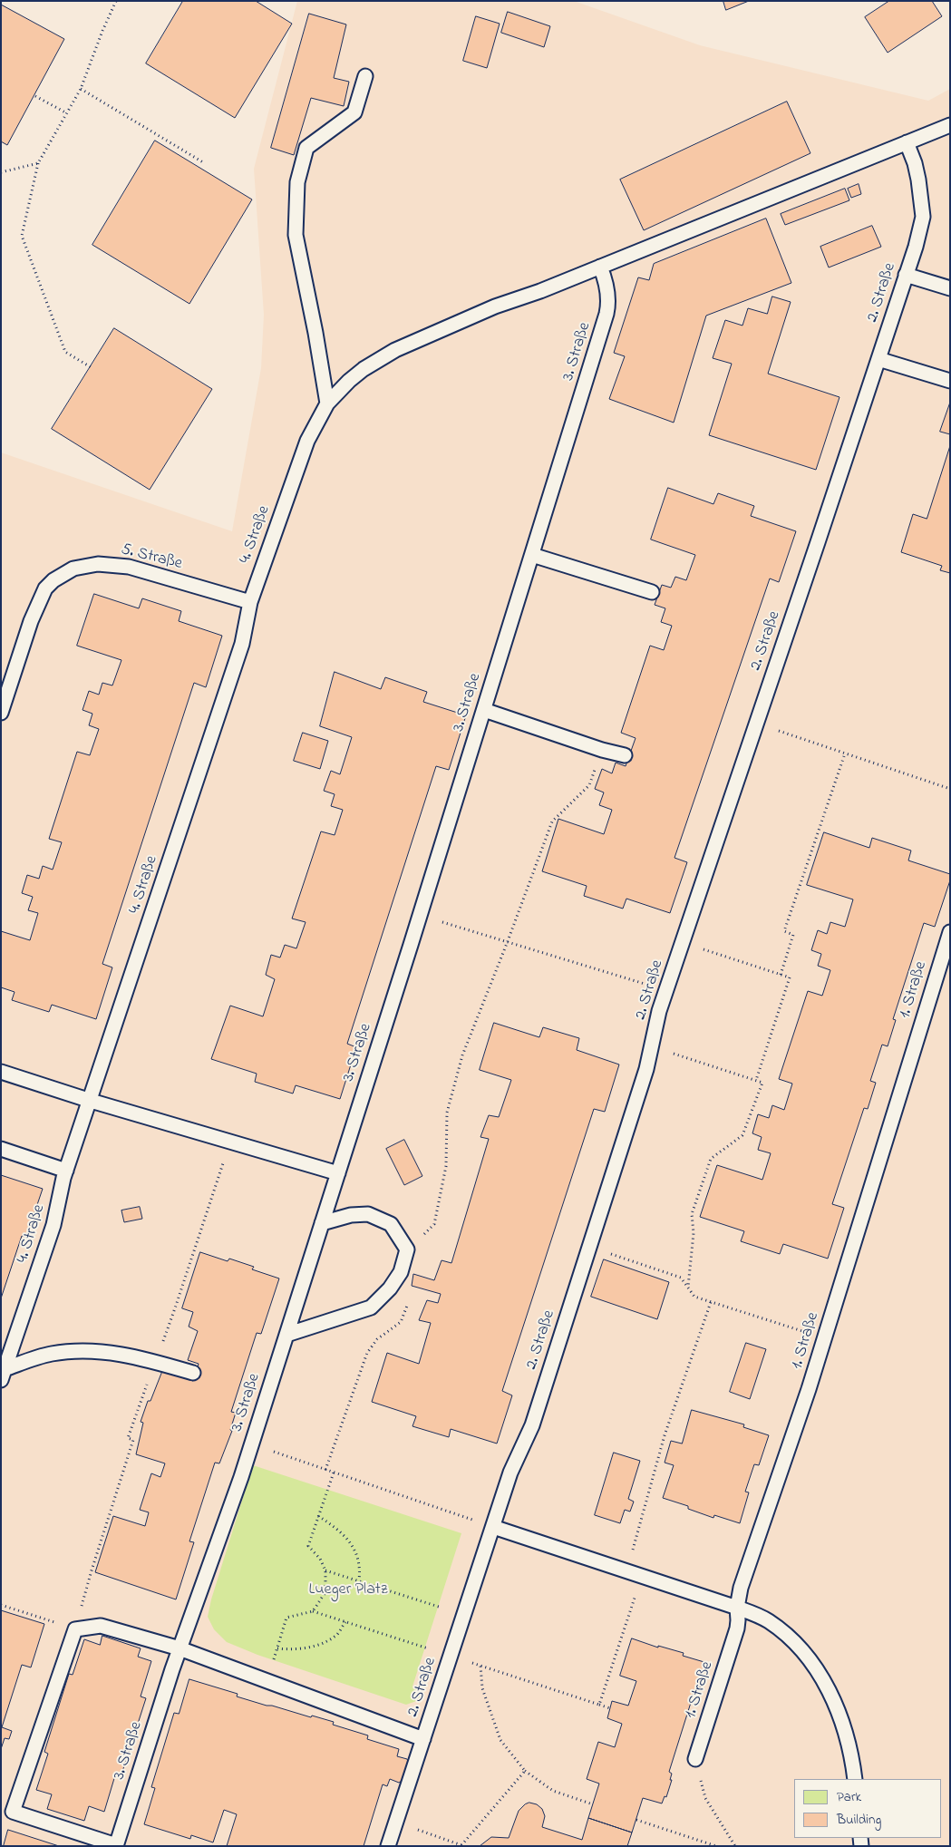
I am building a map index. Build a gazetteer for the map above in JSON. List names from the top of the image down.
{
  "streets": {
    "lane": [
      "2. Straße",
      "3. Straße",
      "4. Straße",
      "5. Straße",
      "1. Straße"
    ]
  },
  "crossings": [
    ["2. Straße", "4. Straße"],
    ["3. Straße", "4. Straße"],
    ["4. Straße", "5. Straße"]
  ],
  "parks": ["Lueger Platz"],
  "legend": ["Park", "Building"]
}
